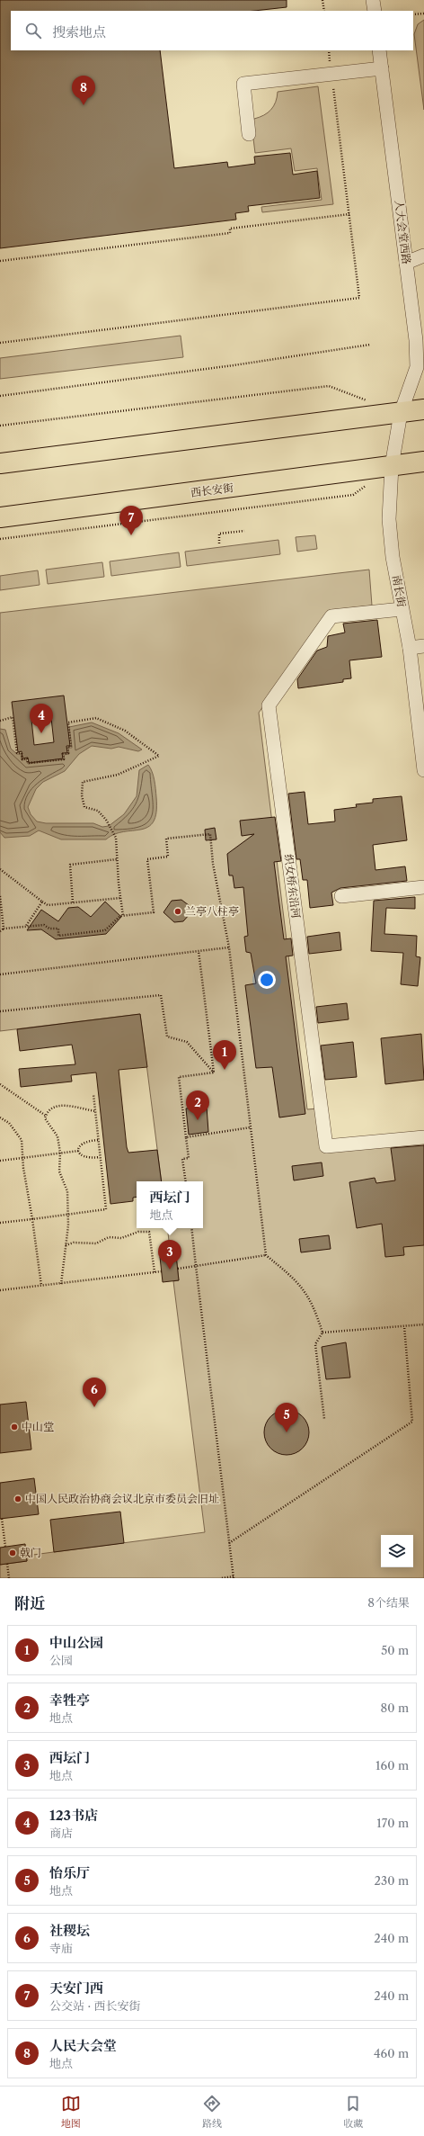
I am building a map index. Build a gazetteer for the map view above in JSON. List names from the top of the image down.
{
  "streets": {
    "highway": ["西长安街"],
    "street": ["人大会堂西路", "南长街", "织女桥东沿河"]
  },
  "crossings": [
    ["人大会堂西路", "南长街"],
    ["西长安街", "南长街"],
    ["南长街", "织女桥东沿河"]
  ],
  "places": [
    "兰亭八柱亭",
    "中山堂",
    "中国人民政治协商会议北京市委员会旧址",
    "戟门"
  ],
  "page": {
    "search": "搜索地点",
    "pins": [
      "8",
      "7",
      "4",
      "1",
      "2",
      "3",
      "6",
      "5"
    ],
    "popup": ["西坛门", "地点"],
    "heading": ["附近", "8个结果"],
    "list": [
      {
        "mark": "1",
        "name": "中山公园",
        "note": "公园",
        "value": "50 m"
      },
      {
        "mark": "2",
        "name": "幸牲亭",
        "note": "地点",
        "value": "80 m"
      },
      {
        "mark": "3",
        "name": "西坛门",
        "note": "地点",
        "value": "160 m"
      },
      {
        "mark": "4",
        "name": "123书店",
        "note": "商店",
        "value": "170 m"
      },
      {
        "mark": "5",
        "name": "怡乐厅",
        "note": "地点",
        "value": "230 m"
      },
      {
        "mark": "6",
        "name": "社稷坛",
        "note": "寺庙",
        "value": "240 m"
      },
      {
        "mark": "7",
        "name": "天安门西",
        "note": "公交站 · 西长安街",
        "value": "240 m"
      },
      {
        "mark": "8",
        "name": "人民大会堂",
        "note": "地点",
        "value": "460 m"
      }
    ],
    "nav": ["地图", "路线", "收藏"]
  }
}
